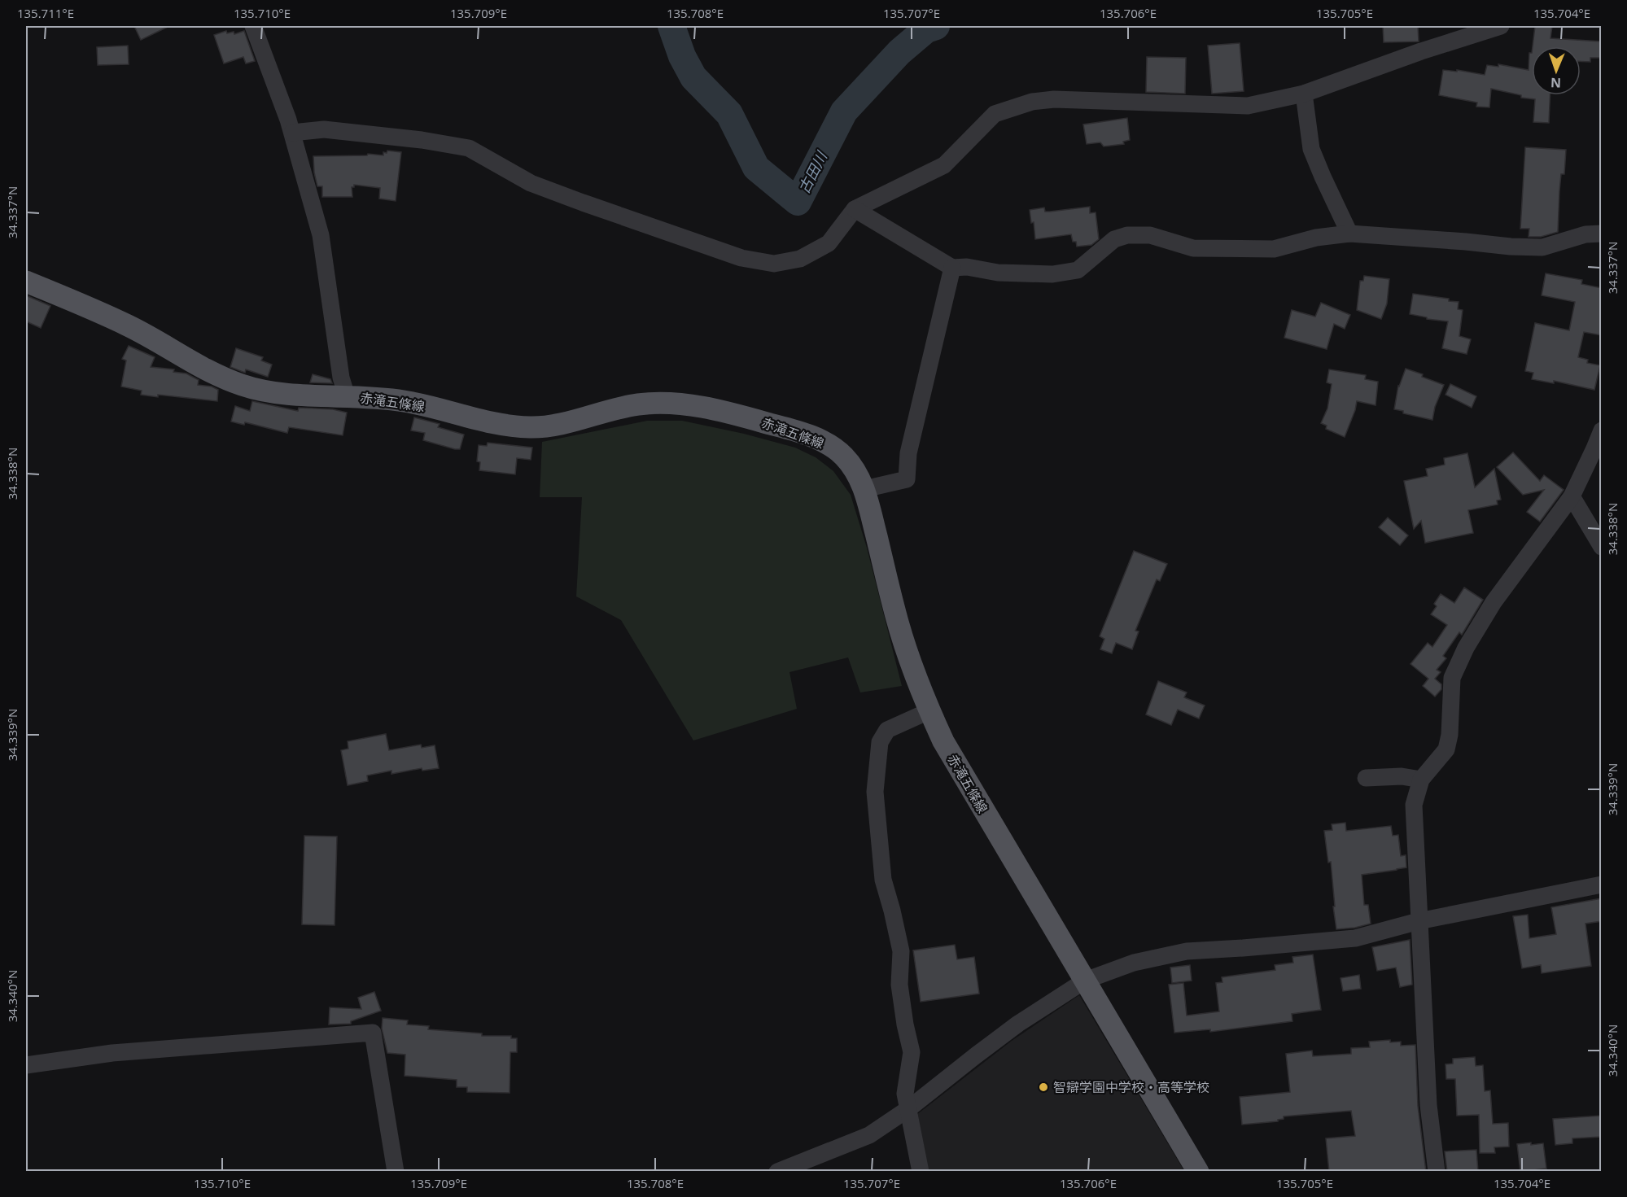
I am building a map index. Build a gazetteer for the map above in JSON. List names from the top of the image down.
{
  "streets": {
    "main road": ["赤滝五條線"]
  },
  "water": ["古田川"],
  "places": ["智辯学園中学校・高等学校"],
  "north": "bottom",
  "coordinates": [
    "135.711°E",
    "135.710°E",
    "135.709°E",
    "135.708°E",
    "135.707°E",
    "135.706°E",
    "135.705°E",
    "135.704°E",
    "34.337°N",
    "34.338°N",
    "34.339°N",
    "34.340°N"
  ]
}
